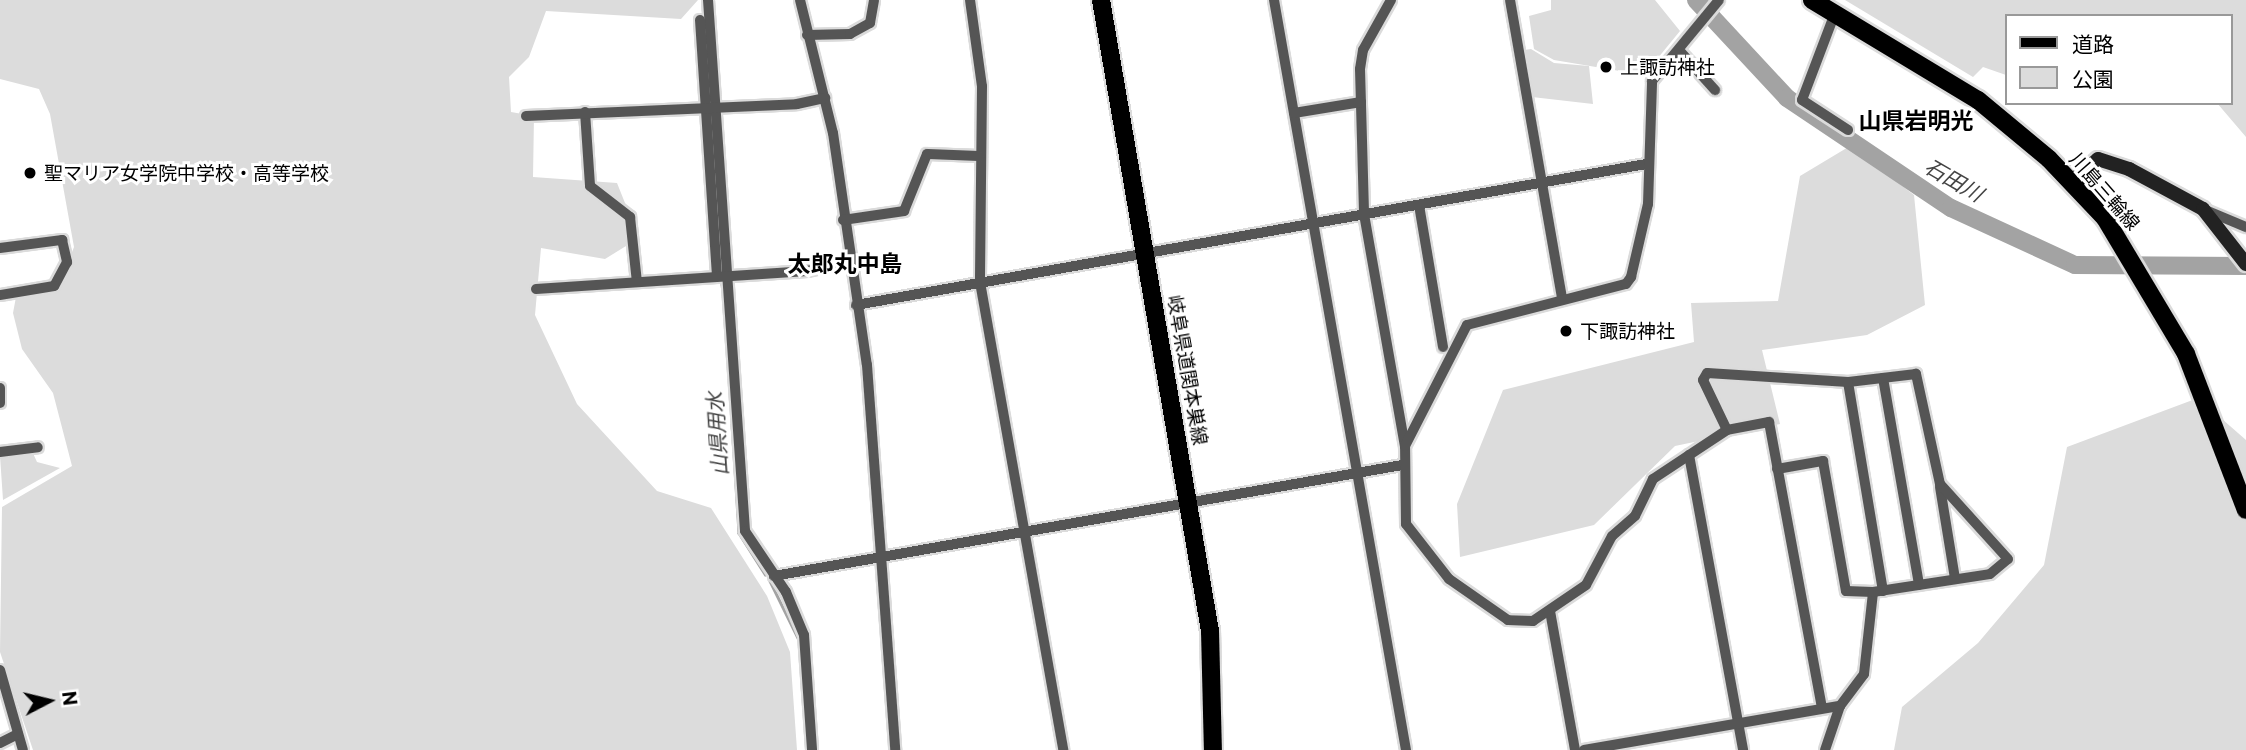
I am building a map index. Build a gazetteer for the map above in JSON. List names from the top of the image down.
{
  "streets": {
    "main road": ["川島三輪線", "岐阜県道関本巣線"]
  },
  "districts": ["山県岩明光", "太郎丸中島"],
  "water": ["石田川", "山県用水"],
  "places": ["上諏訪神社", "聖マリア女学院中学校・高等学校", "下諏訪神社"],
  "legend": ["道路", "公園"],
  "north": "right"
}
